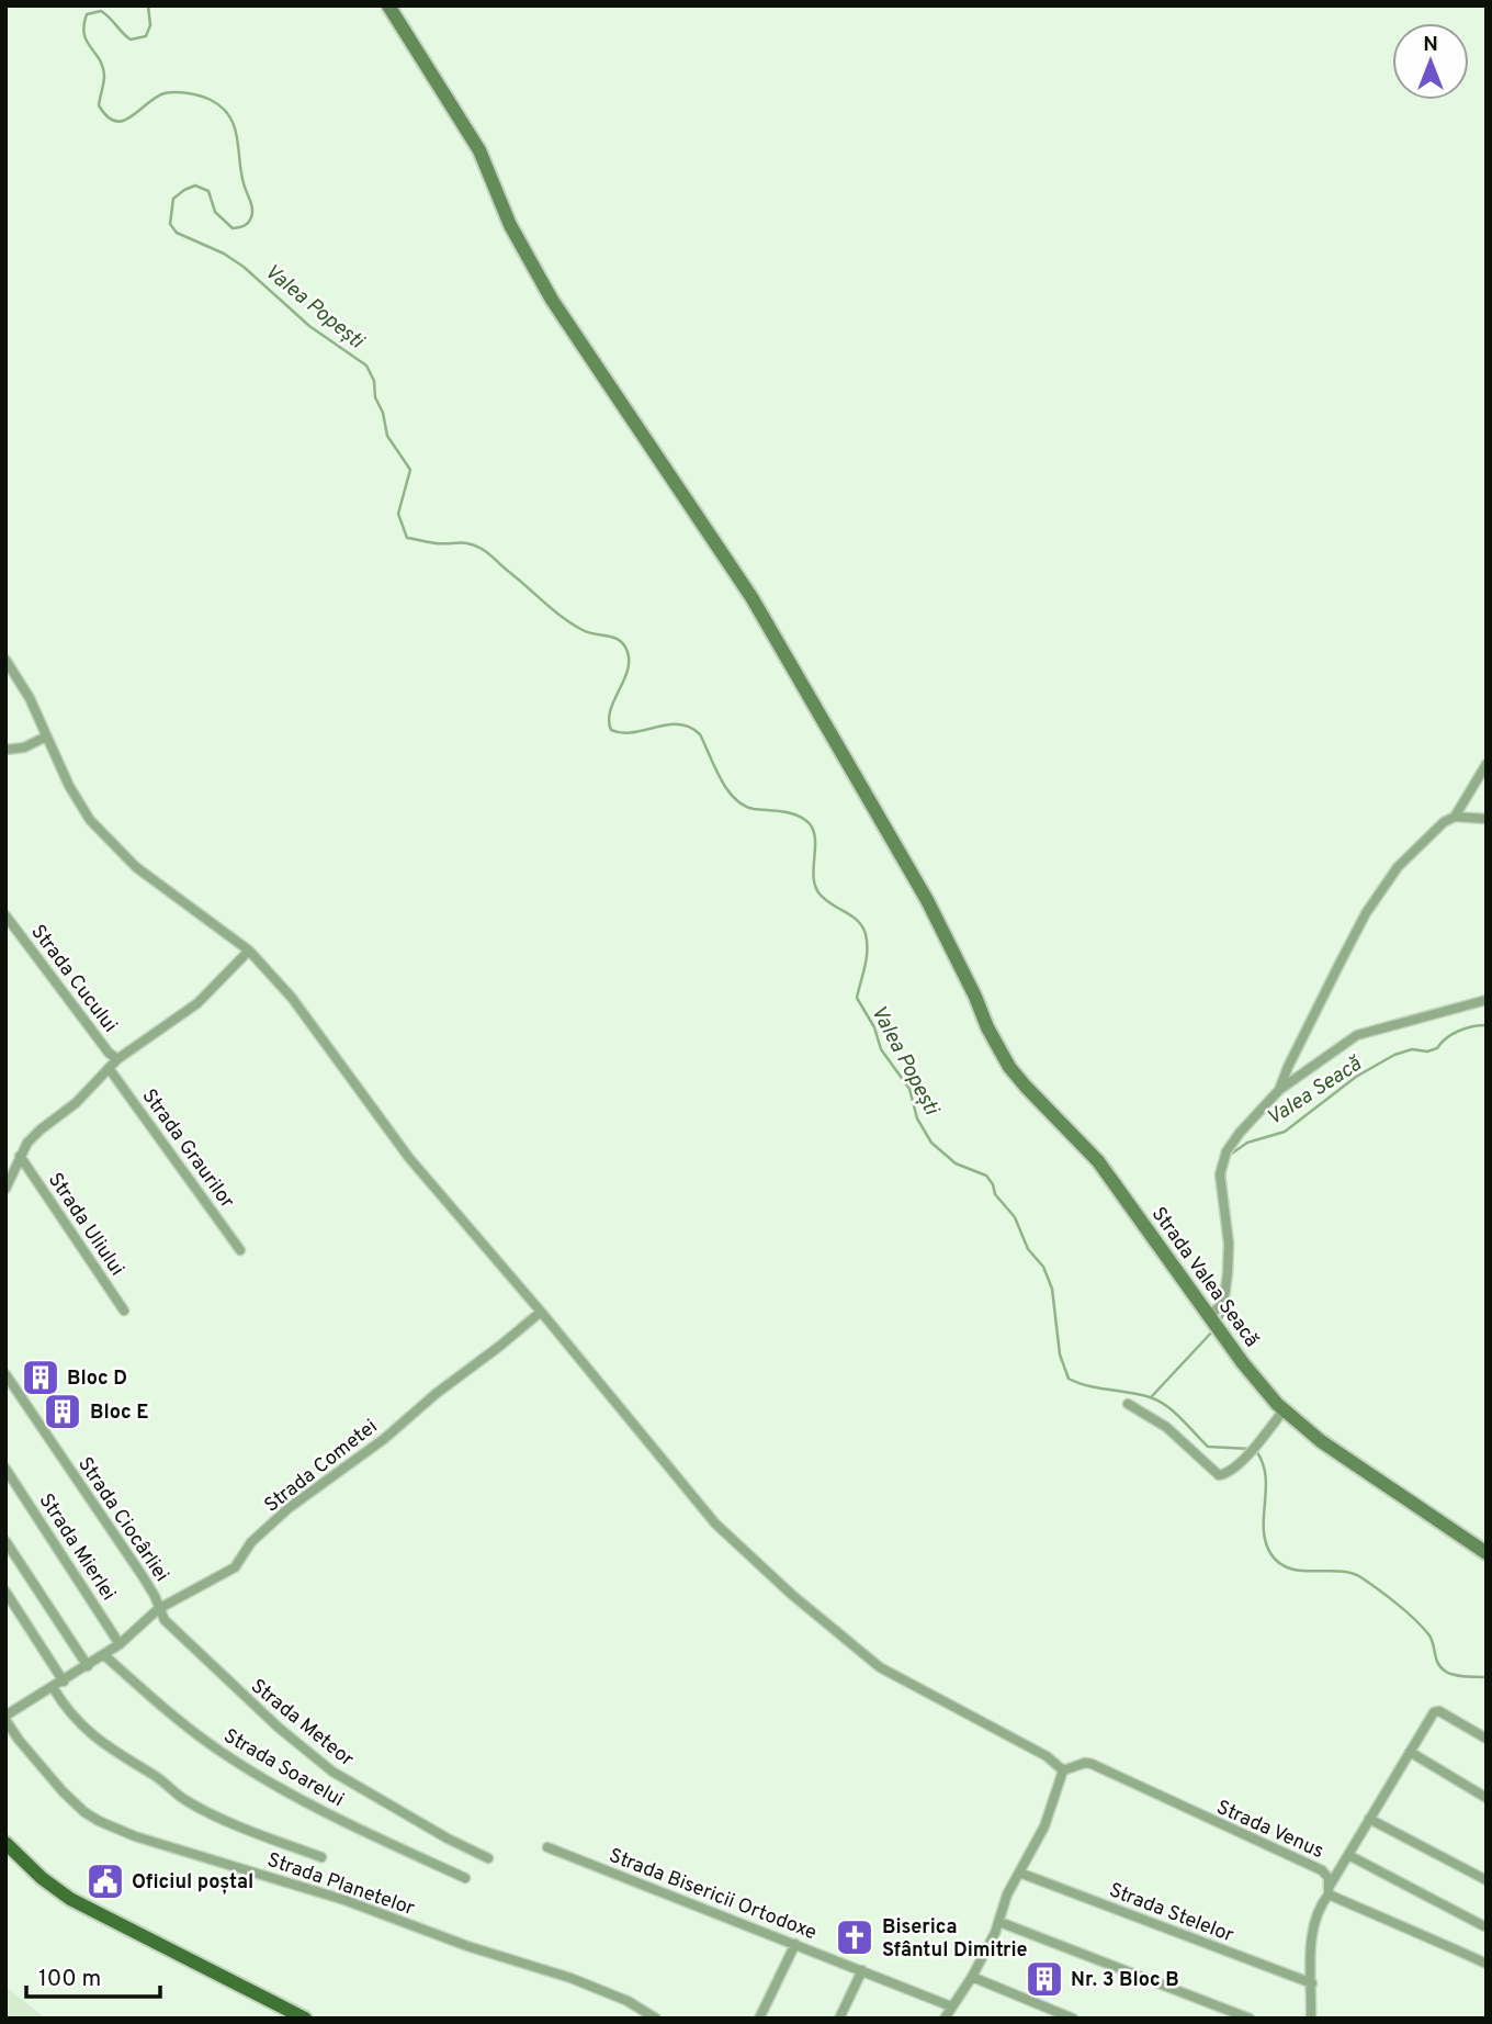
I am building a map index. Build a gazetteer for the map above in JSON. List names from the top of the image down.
{
  "streets": {
    "main road": ["Strada Valea Seacă"],
    "street": [
      "Strada Cucului",
      "Strada Graurilor",
      "Strada Uliului",
      "Strada Cometei",
      "Strada Ciocârliei",
      "Strada Mierlei",
      "Strada Meteor",
      "Strada Soarelui",
      "Strada Venus",
      "Strada Planetelor",
      "Strada Bisericii Ortodoxe",
      "Strada Stelelor"
    ]
  },
  "crossings": [
    ["Strada Cometei", "Strada Ciocârliei"],
    ["Strada Cometei", "Strada Mierlei"],
    ["Strada Cometei", "Strada Meteor"],
    ["Strada Cometei", "Strada Soarelui"],
    ["Strada Cometei", "Strada Planetelor"],
    ["Strada Ciocârliei", "Strada Meteor"]
  ],
  "water": ["Valea Popești", "Valea Seacă"],
  "places": {
    "building": ["Bloc D", "Bloc E", "Nr. 3 Bloc B"],
    "public building": ["Oficiul poștal"],
    "church": ["Biserica Sfântul Dimitrie"]
  },
  "scale_bar": "100 m",
  "north": "top"
}
